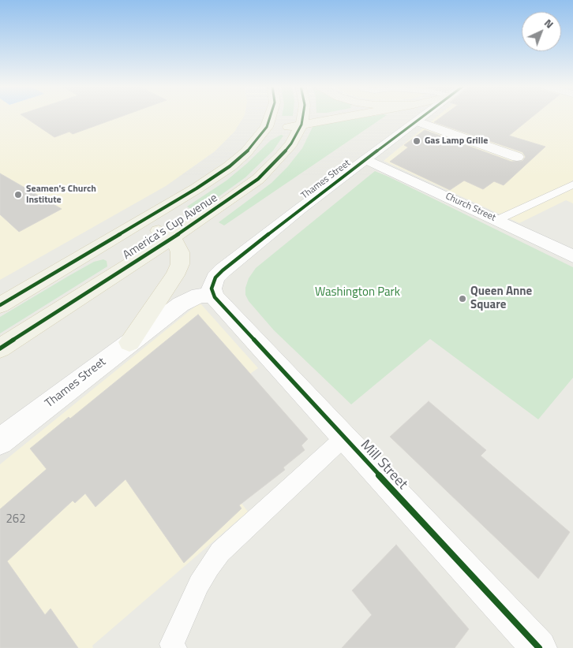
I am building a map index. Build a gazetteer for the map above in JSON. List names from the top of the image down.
{
  "streets": {
    "main road": ["America's Cup Avenue"],
    "street": ["Thames Street", "Church Street", "Mill Street"]
  },
  "crossings": [
    ["Thames Street", "Church Street"],
    ["Thames Street", "Mill Street"]
  ],
  "parks": ["Washington Park"],
  "places": ["Gas Lamp Grille", "Seamen's Church Institute", "Queen Anne Square"],
  "house_numbers": ["262"],
  "north": "top right"
}
